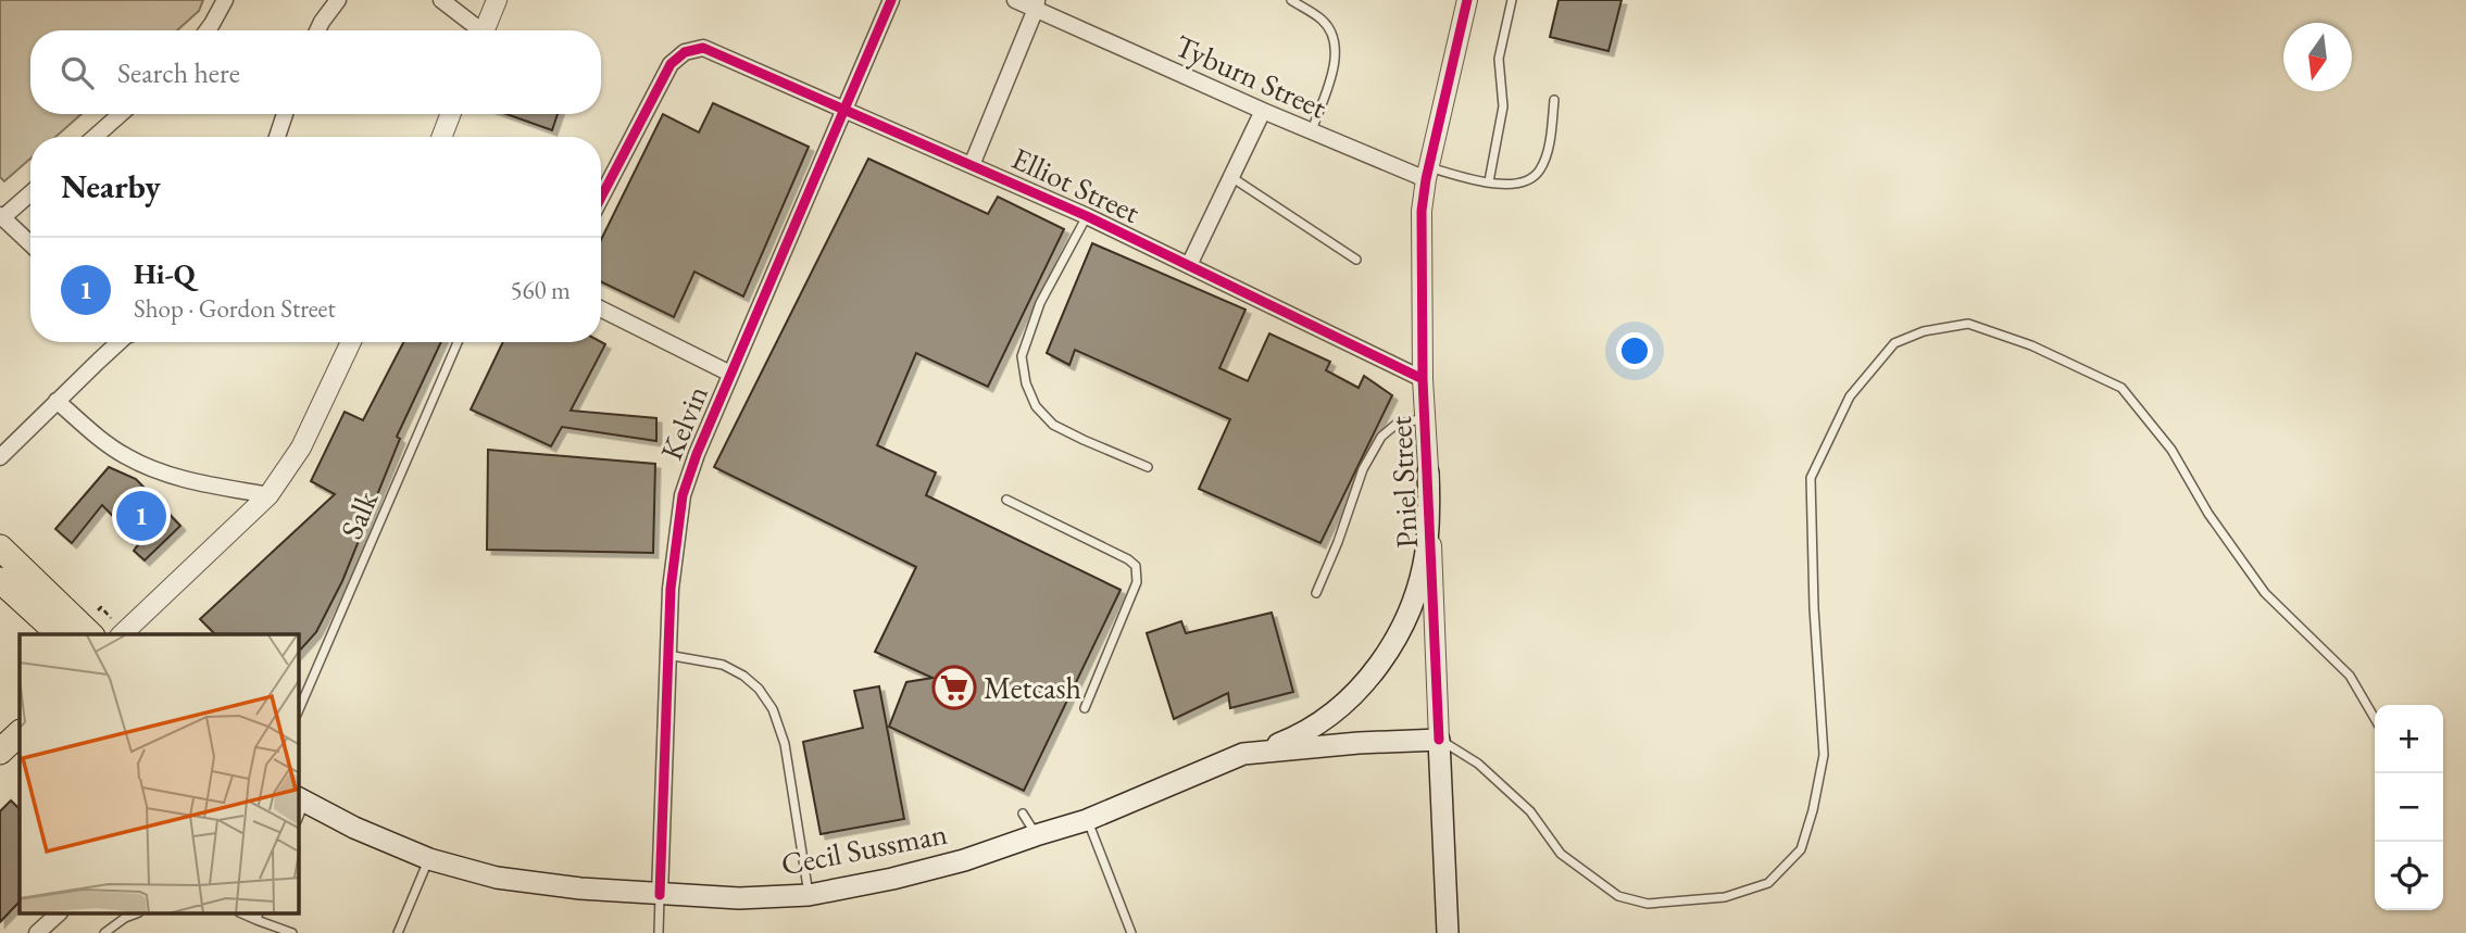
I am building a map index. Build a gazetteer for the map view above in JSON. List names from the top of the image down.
{
  "streets": {
    "main road": ["Pniel Street", "Cecil Sussman"],
    "street": ["Tyburn Street", "Elliot Street", "Kelvin"],
    "lane": ["Salk"]
  },
  "crossings": [
    ["Tyburn Street", "Pniel Street"],
    ["Elliot Street", "Kelvin"],
    ["Elliot Street", "Pniel Street"],
    ["Kelvin", "Cecil Sussman"],
    ["Pniel Street", "Cecil Sussman"]
  ],
  "places": {
    "supermarket": ["Metcash"]
  },
  "north": "bottom",
  "page": {
    "search": "Search here",
    "heading": "Nearby",
    "list": [
      {
        "mark": "1",
        "name": "Hi-Q",
        "note": "Shop · Gordon Street",
        "value": "560 m"
      }
    ],
    "pins": "1",
    "map_buttons": ["+", "−"]
  }
}
